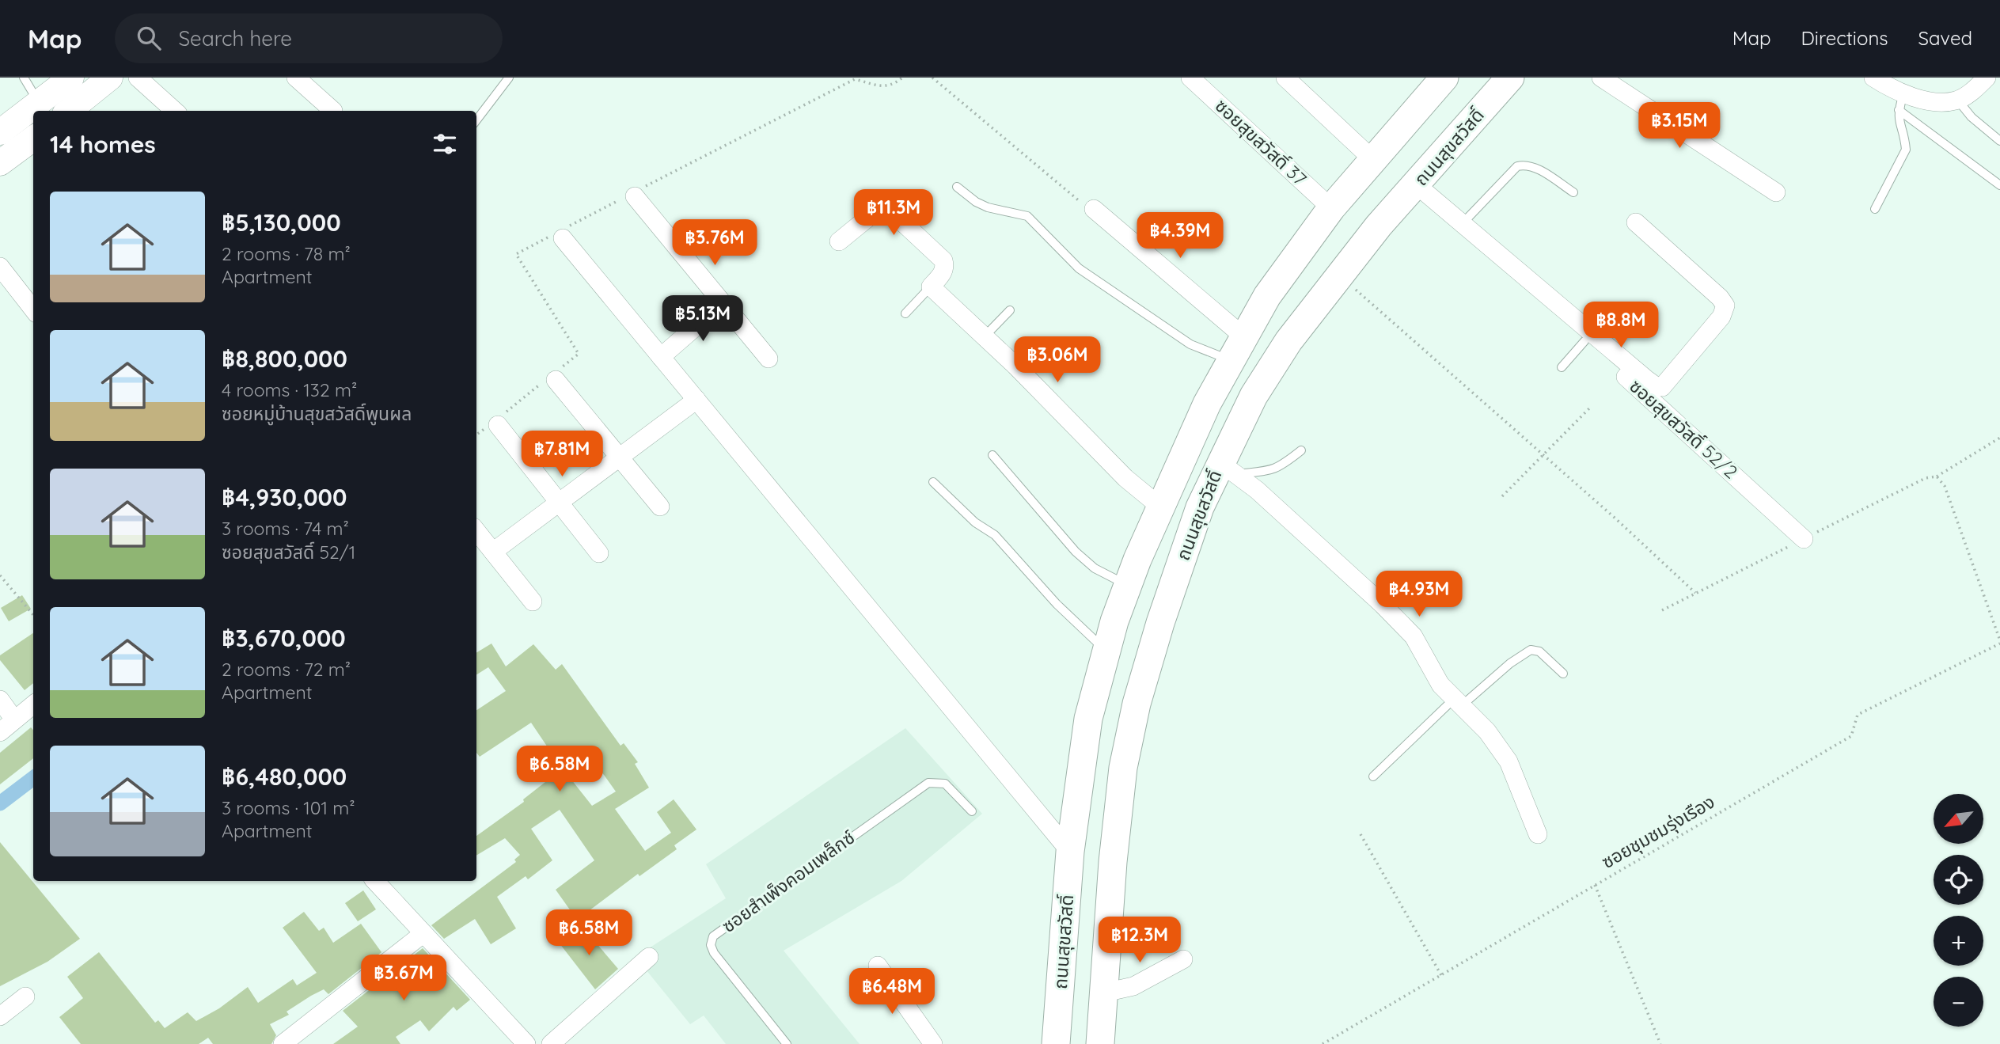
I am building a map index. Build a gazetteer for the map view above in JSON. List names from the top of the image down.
{
  "streets": {
    "main road": ["ถนนสุขสวัสดิ์"],
    "street": ["ซอยสุขสวัสดิ์ 37", "ซอยสุขสวัสดิ์ 52/2"],
    "lane": ["ซอยสำเพ็งคอมเพล็กซ์"],
    "path": ["ซอยชุมชมรุ่งเรือง"]
  },
  "crossings": [
    ["ซอยสุขสวัสดิ์ 37", "ถนนสุขสวัสดิ์"],
    ["ถนนสุขสวัสดิ์", "ซอยสุขสวัสดิ์ 52/2"]
  ],
  "north": "bottom left",
  "page": {
    "header": "Map",
    "search": "Search here",
    "nav": ["Map", "Directions", "Saved"],
    "price": [
      "฿3.15M",
      "฿11.3M",
      "฿4.39M",
      "฿3.76M",
      "฿5.13M",
      "฿8.8M",
      "฿3.06M",
      "฿7.81M",
      "฿4.93M",
      "฿6.58M",
      "฿6.58M",
      "฿12.3M",
      "฿3.67M",
      "฿6.48M"
    ],
    "heading": "14 homes",
    "list": [
      {
        "name": "฿5,130,000",
        "note": "2 rooms · 78 m² · Apartment"
      },
      {
        "name": "฿8,800,000",
        "note": "4 rooms · 132 m² · ซอยหมู่บ้านสุขสวัสดิ์พูนผล"
      },
      {
        "name": "฿4,930,000",
        "note": "3 rooms · 74 m² · ซอยสุขสวัสดิ์ 52/1"
      },
      {
        "name": "฿3,670,000",
        "note": "2 rooms · 72 m² · Apartment"
      },
      {
        "name": "฿6,480,000",
        "note": "3 rooms · 101 m² · Apartment"
      }
    ],
    "map_buttons": ["+", "−"]
  }
}
